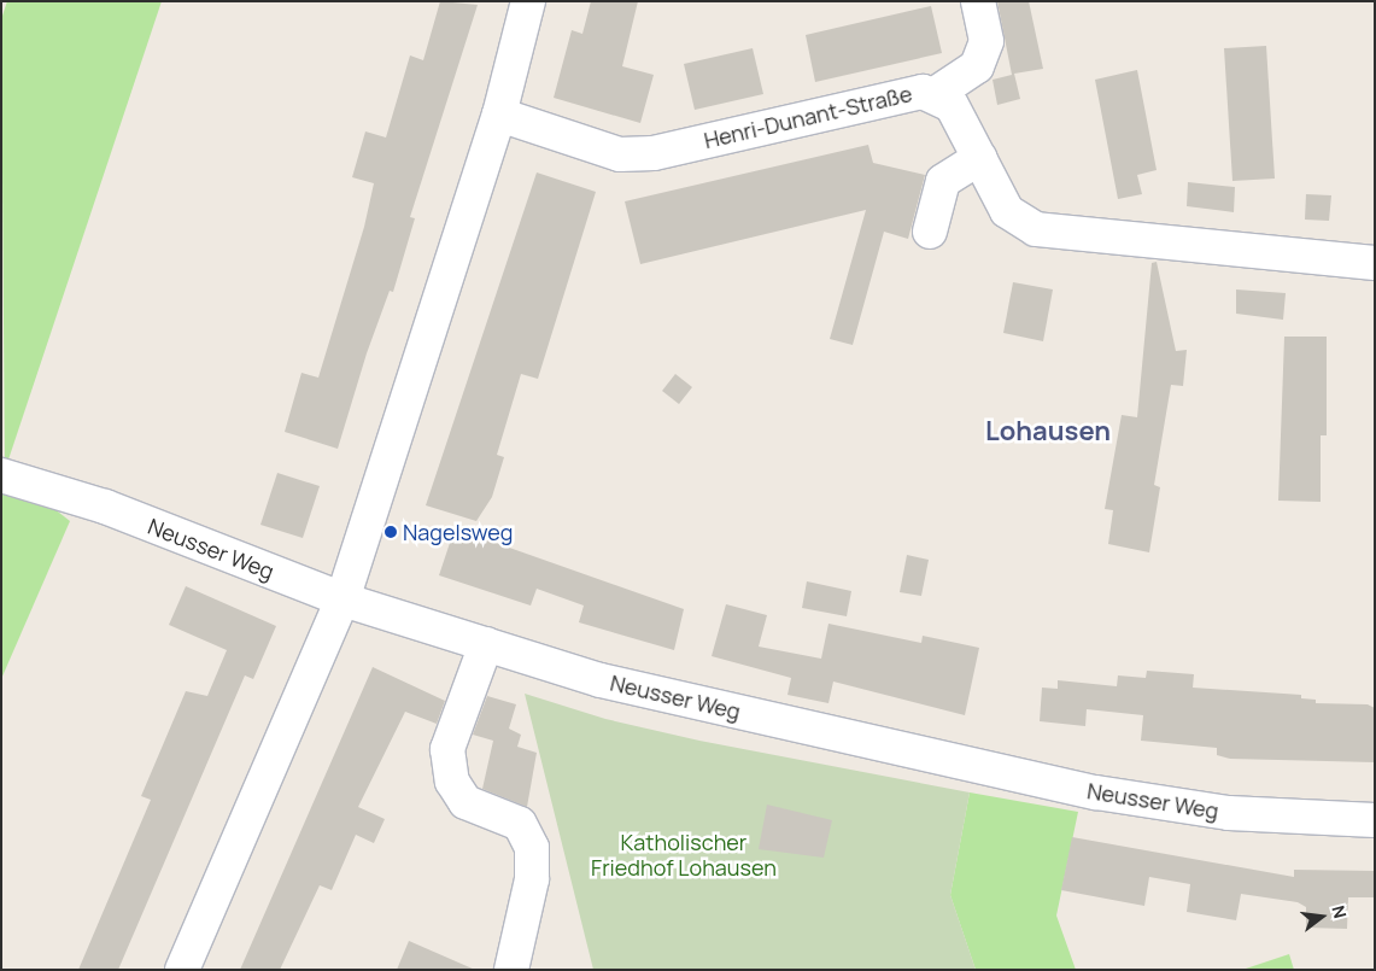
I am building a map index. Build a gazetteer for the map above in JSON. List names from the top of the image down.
{
  "streets": {
    "street": ["Henri-Dunant-Straße", "Neusser Weg"]
  },
  "districts": ["Lohausen"],
  "parks": ["Katholischer Friedhof Lohausen"],
  "places": ["Nagelsweg"],
  "north": "right"
}
